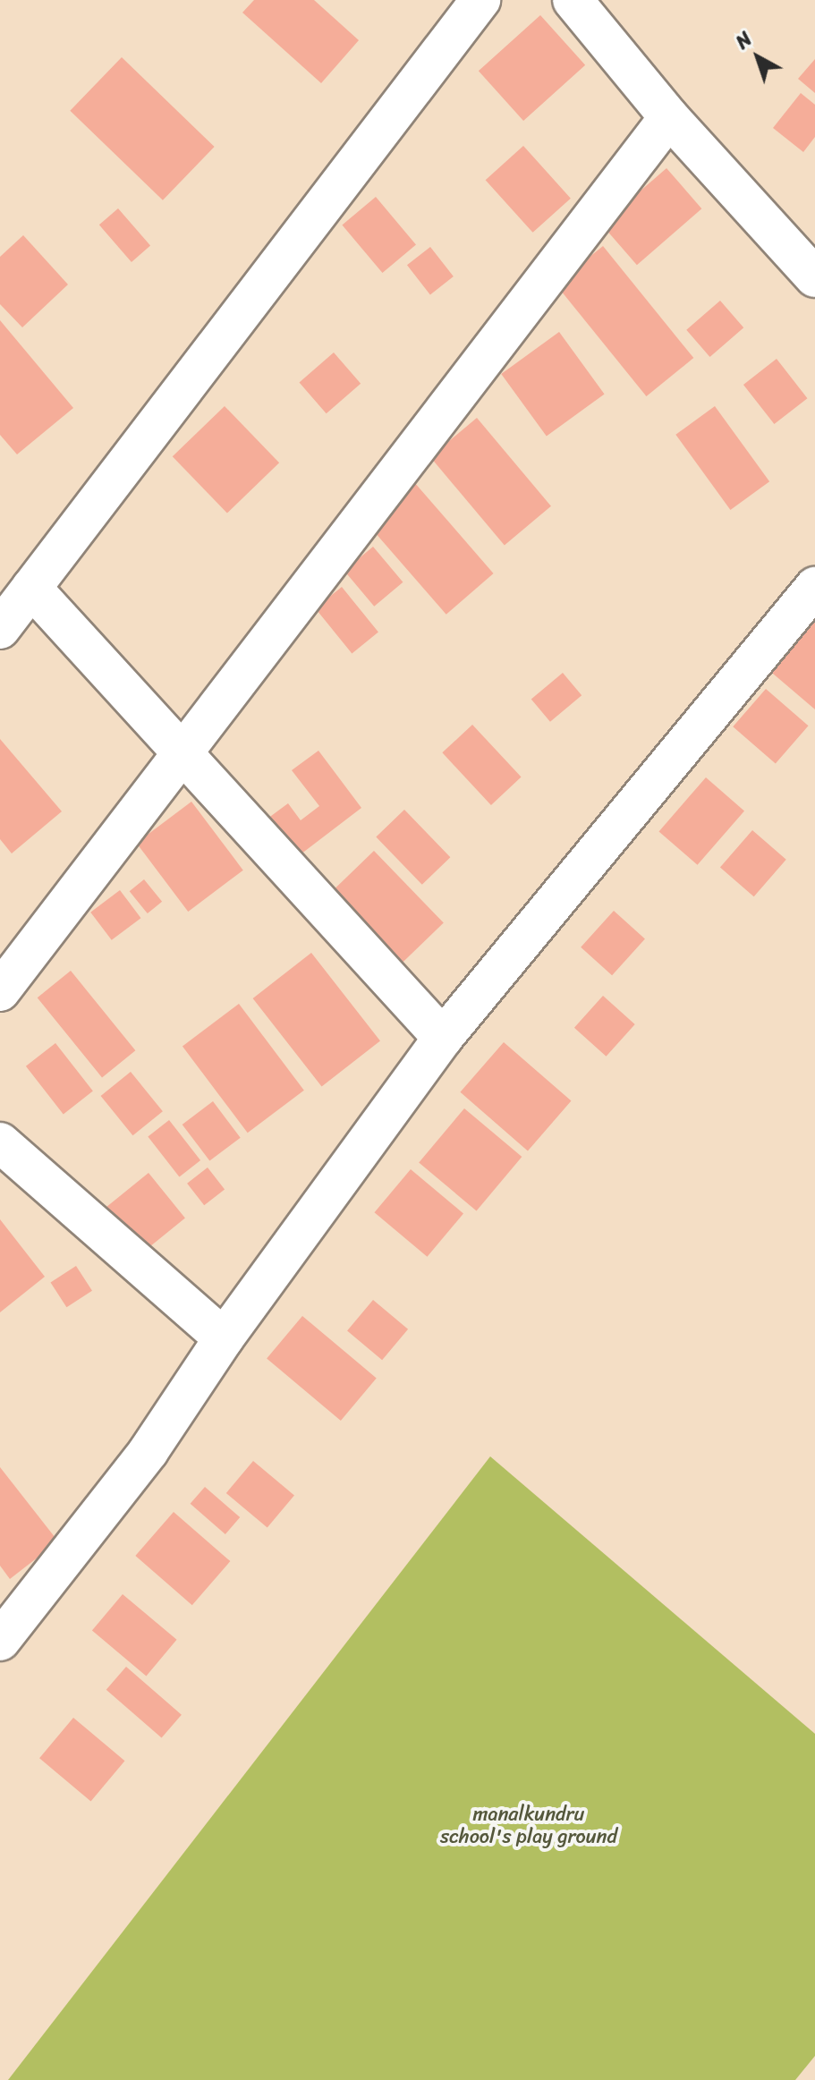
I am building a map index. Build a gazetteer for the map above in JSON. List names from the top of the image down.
{
  "parks": ["manalkundru school's play ground"],
  "north": "top left"
}
